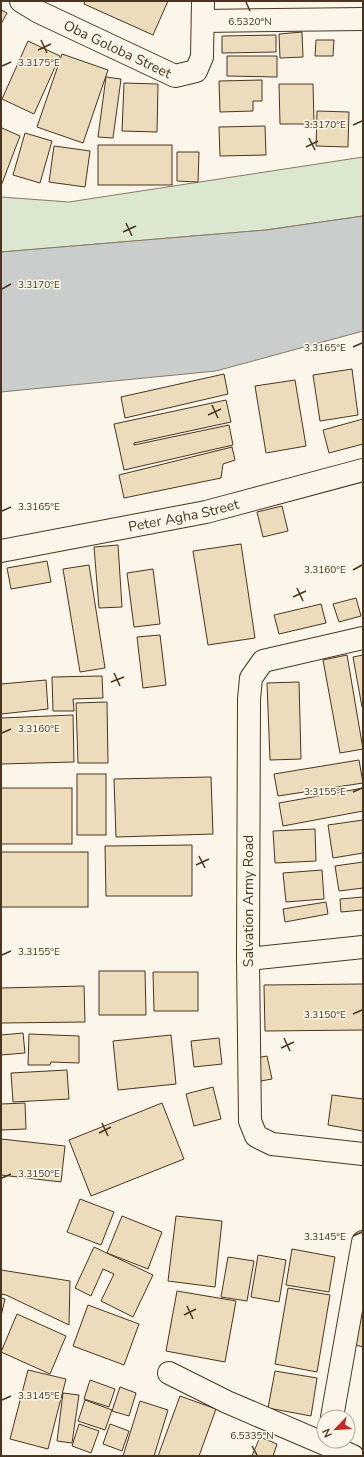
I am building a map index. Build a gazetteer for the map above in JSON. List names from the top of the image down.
{
  "streets": {
    "street": ["Oba Goloba Street", "Peter Agha Street", "Salvation Army Road"]
  },
  "north": "bottom left",
  "coordinates": [
    "6.5320°N",
    "3.3175°E",
    "3.3170°E",
    "3.3165°E",
    "3.3160°E",
    "3.3155°E",
    "3.3150°E",
    "3.3145°E",
    "6.5335°N"
  ]
}
